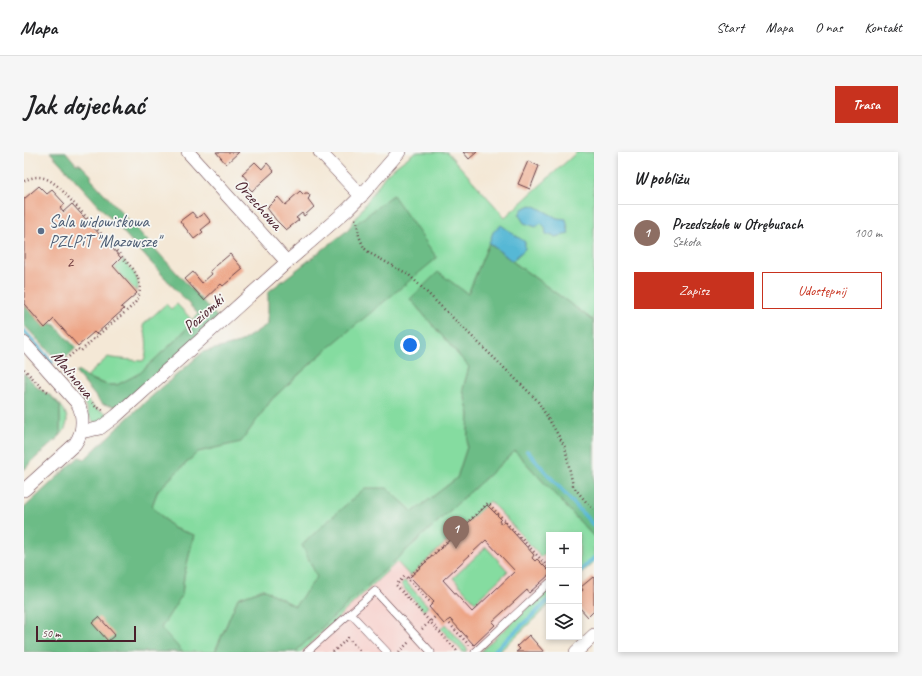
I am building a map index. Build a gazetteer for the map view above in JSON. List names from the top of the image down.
{
  "streets": {
    "street": ["Orzechowa", "Poziomki", "Malinowa"]
  },
  "crossings": [
    ["Orzechowa", "Poziomki"],
    ["Poziomki", "Malinowa"]
  ],
  "places": ["Sala widowiskowa PZLPiT \"Mazowsze\""],
  "house_numbers": ["2"],
  "scale_bar": "50 m",
  "page": {
    "header": "Mapa",
    "nav": [
      "Start",
      "Mapa",
      "O nas",
      "Kontakt"
    ],
    "buttons": [
      "Trasa",
      ["Zapisz", "Udostępnij"]
    ],
    "title": "Jak dojechać",
    "heading": "W pobliżu",
    "list": [
      {
        "mark": "1",
        "name": "Przedszkole w Otrębusach",
        "note": "Szkoła",
        "value": "100 m"
      }
    ],
    "pins": "1",
    "map_buttons": ["+", "−"],
    "scale": "50 m"
  }
}
